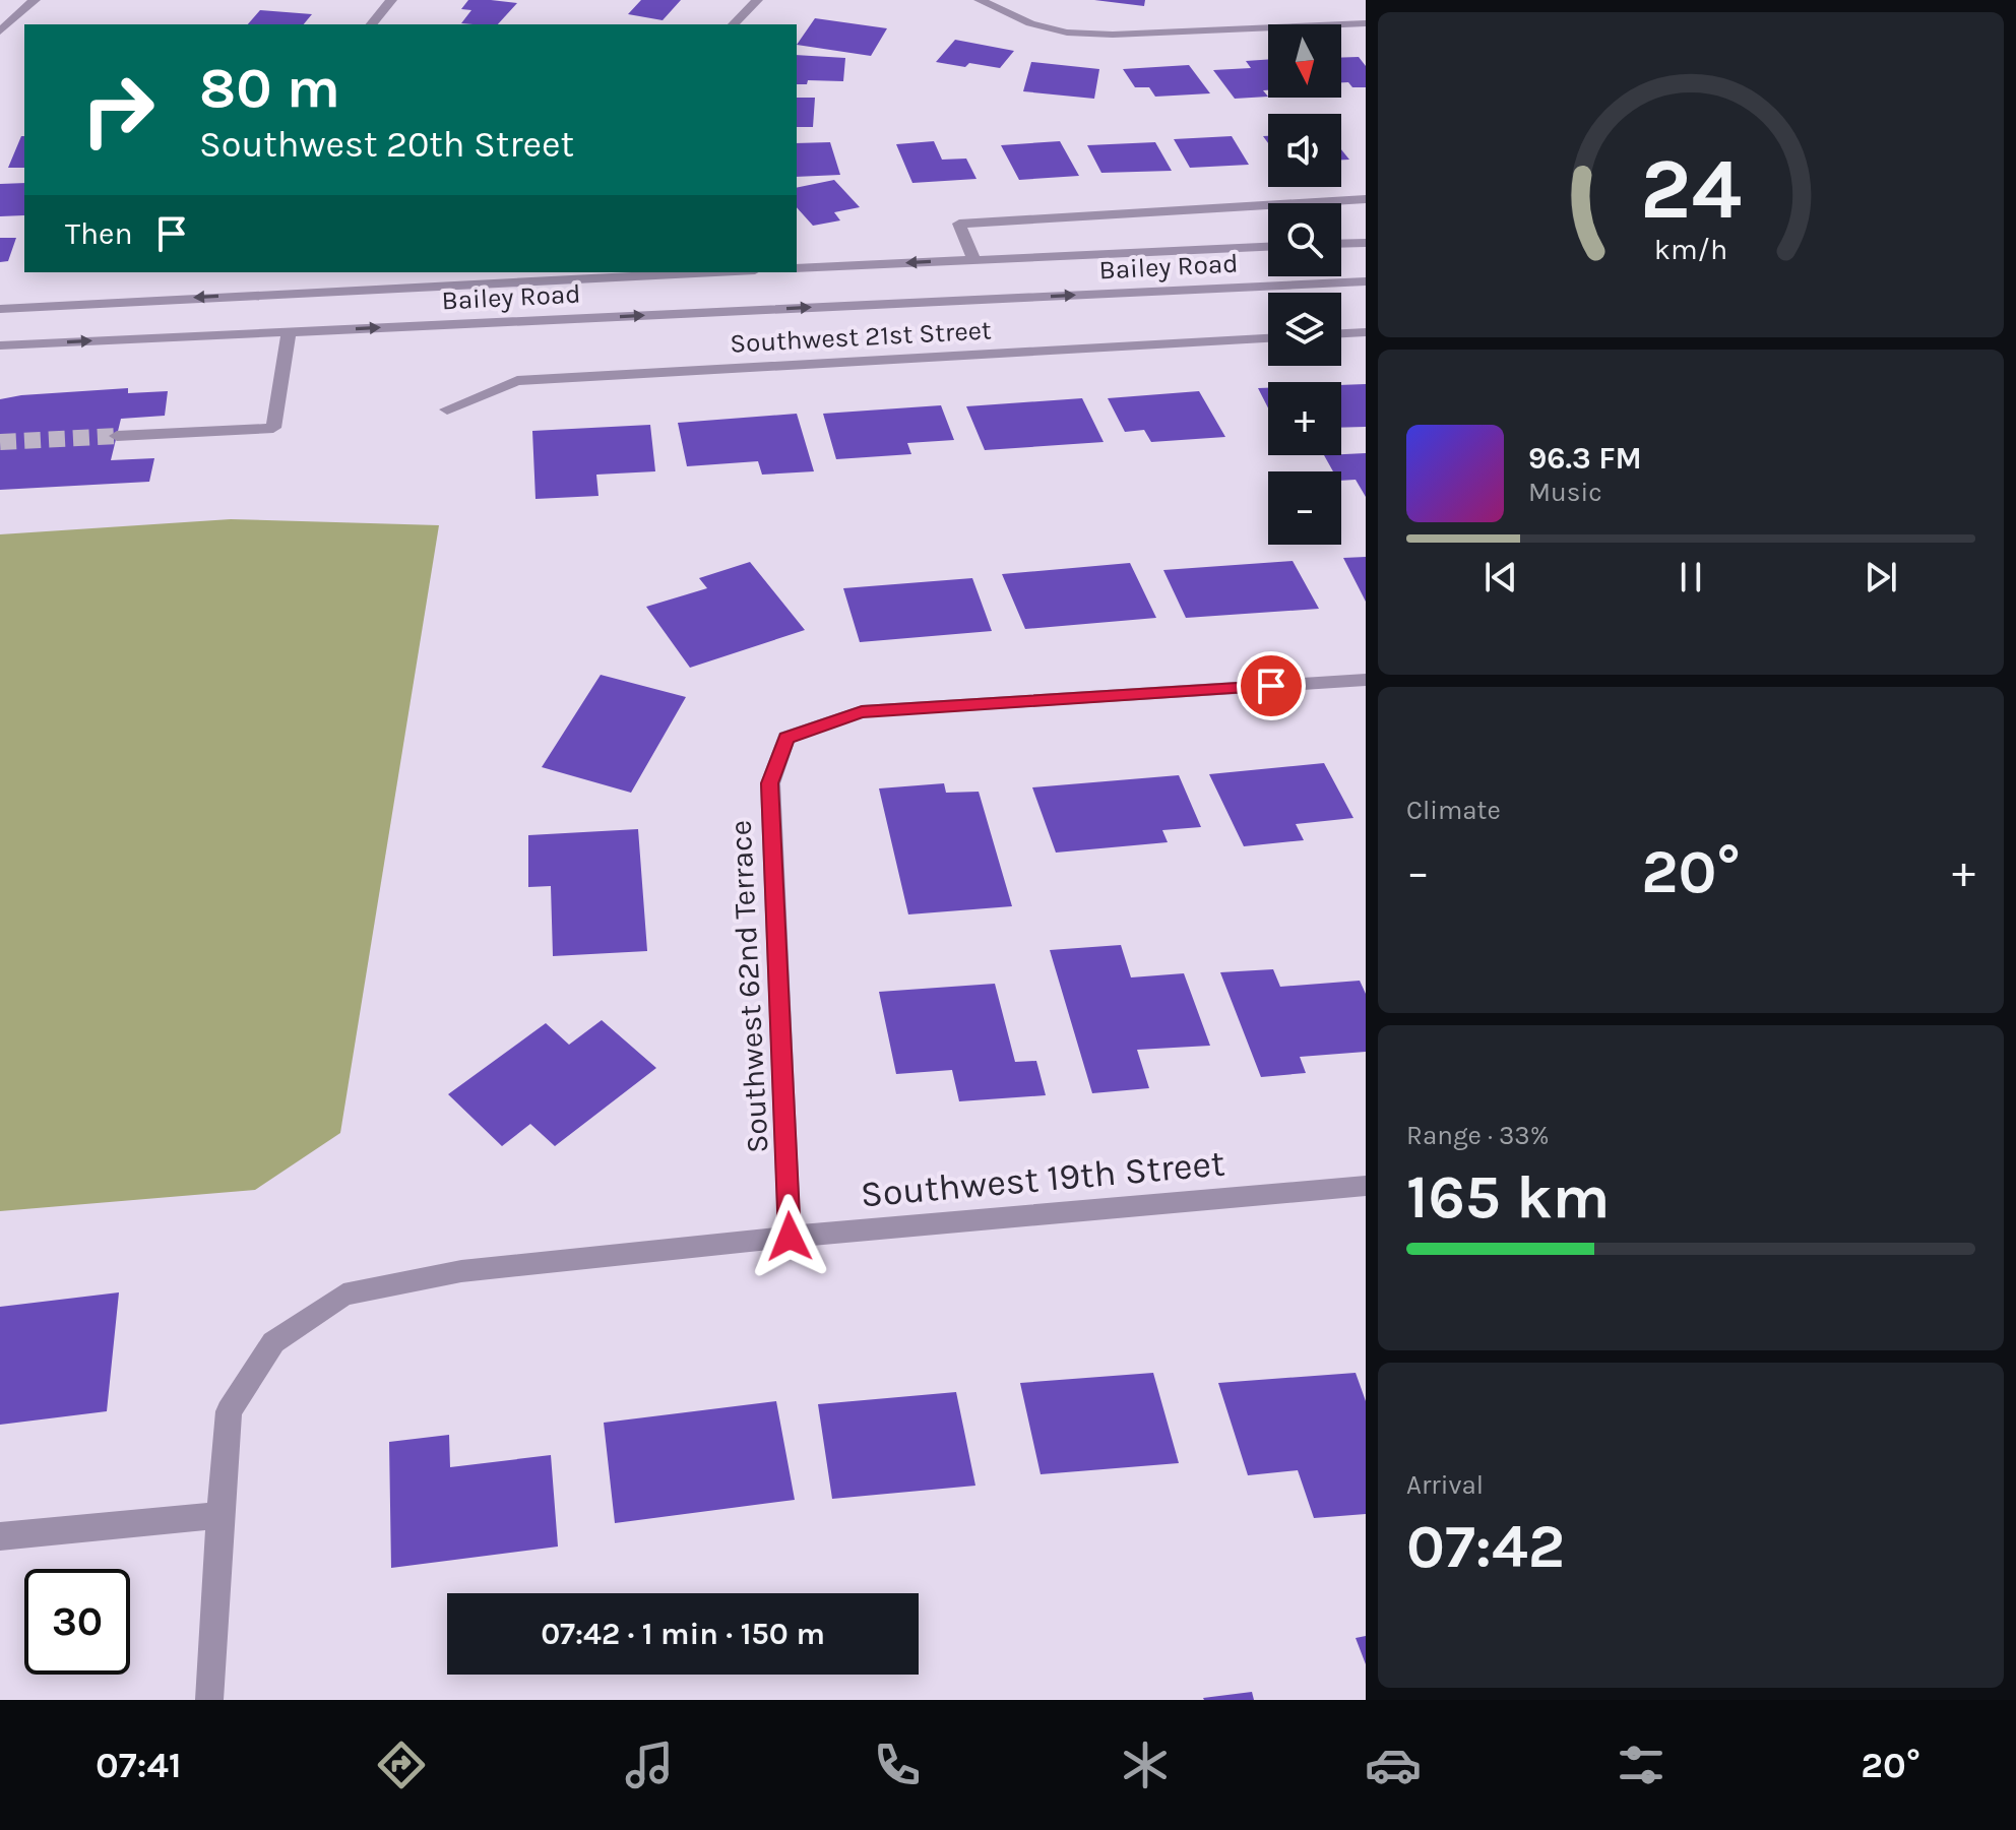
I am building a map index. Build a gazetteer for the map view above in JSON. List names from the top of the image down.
{
  "streets": {
    "street": [
      "Bailey Road",
      "Southwest 21st Street",
      "Southwest 62nd Terrace",
      "Southwest 19th Street"
    ]
  },
  "crossings": [
    ["Southwest 62nd Terrace", "Southwest 19th Street"]
  ],
  "north": "bottom",
  "page": {
    "map_buttons": ["+", "−"],
    "turn": ["80 m", "Southwest 20th Street"],
    "then": "Then",
    "song": ["96.3 FM", "Music"],
    "tile": [
      "Climate",
      ["Range · 33%", "165 km"],
      ["Arrival", "07:42"]
    ],
    "heat": ["−", "20°", "+"],
    "limit": "30",
    "trip": "07:42 · 1 min · 150 m",
    "tabs": ["07:41", "20°"],
    "gauge": ["24", "km/h"]
  }
}
